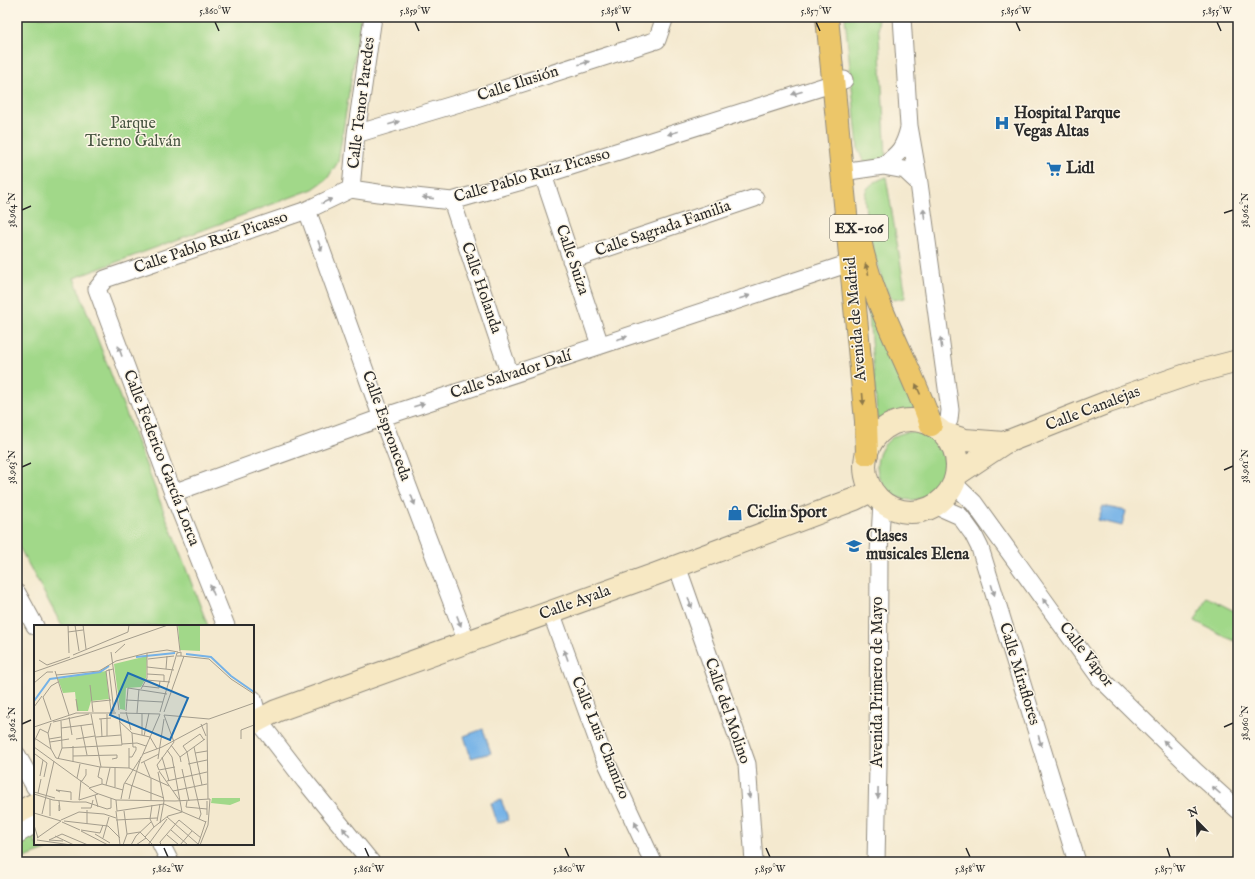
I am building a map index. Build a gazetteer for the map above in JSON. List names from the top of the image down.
{
  "streets": {
    "main road": [
      "EX-106",
      "Avenida de Madrid",
      "Calle Canalejas",
      "Calle Ayala"
    ],
    "street": [
      "Calle Ilusión",
      "Calle Tenor Paredes",
      "Calle Pablo Ruiz Picasso",
      "Calle Sagrada Familia",
      "Calle Suiza",
      "Calle Holanda",
      "Calle Salvador Dalí",
      "Calle Espronceda",
      "Calle Federico García Lorca",
      "Calle Vapor",
      "Calle Miraflores",
      "Avenida Primero de Mayo",
      "Calle del Molino",
      "Calle Luis Chamizo"
    ]
  },
  "crossings": [
    ["Calle Ilusión", "Calle Tenor Paredes"],
    ["Calle Tenor Paredes", "Calle Pablo Ruiz Picasso"],
    ["Calle Pablo Ruiz Picasso", "Calle Suiza"],
    ["Calle Pablo Ruiz Picasso", "Calle Holanda"],
    ["Calle Pablo Ruiz Picasso", "Avenida de Madrid"],
    ["Calle Pablo Ruiz Picasso", "Calle Espronceda"],
    ["Calle Pablo Ruiz Picasso", "Calle Federico García Lorca"],
    ["Calle Sagrada Familia", "Calle Suiza"],
    ["Calle Suiza", "Calle Salvador Dalí"],
    ["Calle Holanda", "Calle Salvador Dalí"],
    ["Avenida de Madrid", "Calle Salvador Dalí"],
    ["Avenida de Madrid", "Calle Canalejas"],
    ["Avenida de Madrid", "Calle Ayala"],
    ["Avenida de Madrid", "Calle Vapor"],
    ["Avenida de Madrid", "Calle Miraflores"],
    ["Avenida de Madrid", "Avenida Primero de Mayo"],
    ["Calle Salvador Dalí", "Calle Espronceda"],
    ["Calle Salvador Dalí", "Calle Federico García Lorca"],
    ["Calle Canalejas", "Calle Ayala"],
    ["Calle Canalejas", "Calle Vapor"],
    ["Calle Canalejas", "Calle Miraflores"],
    ["Calle Canalejas", "Avenida Primero de Mayo"],
    ["Calle Espronceda", "Calle Ayala"],
    ["Calle Ayala", "Calle Vapor"],
    ["Calle Ayala", "Calle Miraflores"],
    ["Calle Ayala", "Avenida Primero de Mayo"],
    ["Calle Ayala", "Calle del Molino"],
    ["Calle Ayala", "Calle Luis Chamizo"],
    ["Calle Vapor", "Calle Miraflores"],
    ["Calle Vapor", "Avenida Primero de Mayo"],
    ["Calle Miraflores", "Avenida Primero de Mayo"]
  ],
  "one_way": [
    "Calle Ilusión",
    "Calle Salvador Dalí",
    "Calle Espronceda",
    "Calle Federico García Lorca",
    "Calle Vapor",
    "Calle Miraflores",
    "Avenida Primero de Mayo",
    "Calle del Molino",
    "Calle Luis Chamizo"
  ],
  "parks": ["Parque Tierno Galván"],
  "places": {
    "hospital": ["Hospital Parque Vegas Altas"],
    "supermarket": ["Lidl"],
    "shop": ["Ciclin Sport"],
    "school or university": ["Clases musicales Elena"]
  },
  "north": "top left",
  "coordinates": [
    "5.860°W",
    "5.859°W",
    "5.858°W",
    "5.857°W",
    "5.856°W",
    "5.855°W",
    "38.962°N",
    "38.964°N",
    "38.961°N",
    "38.963°N",
    "38.960°N",
    "5.862°W",
    "5.861°W"
  ]
}
